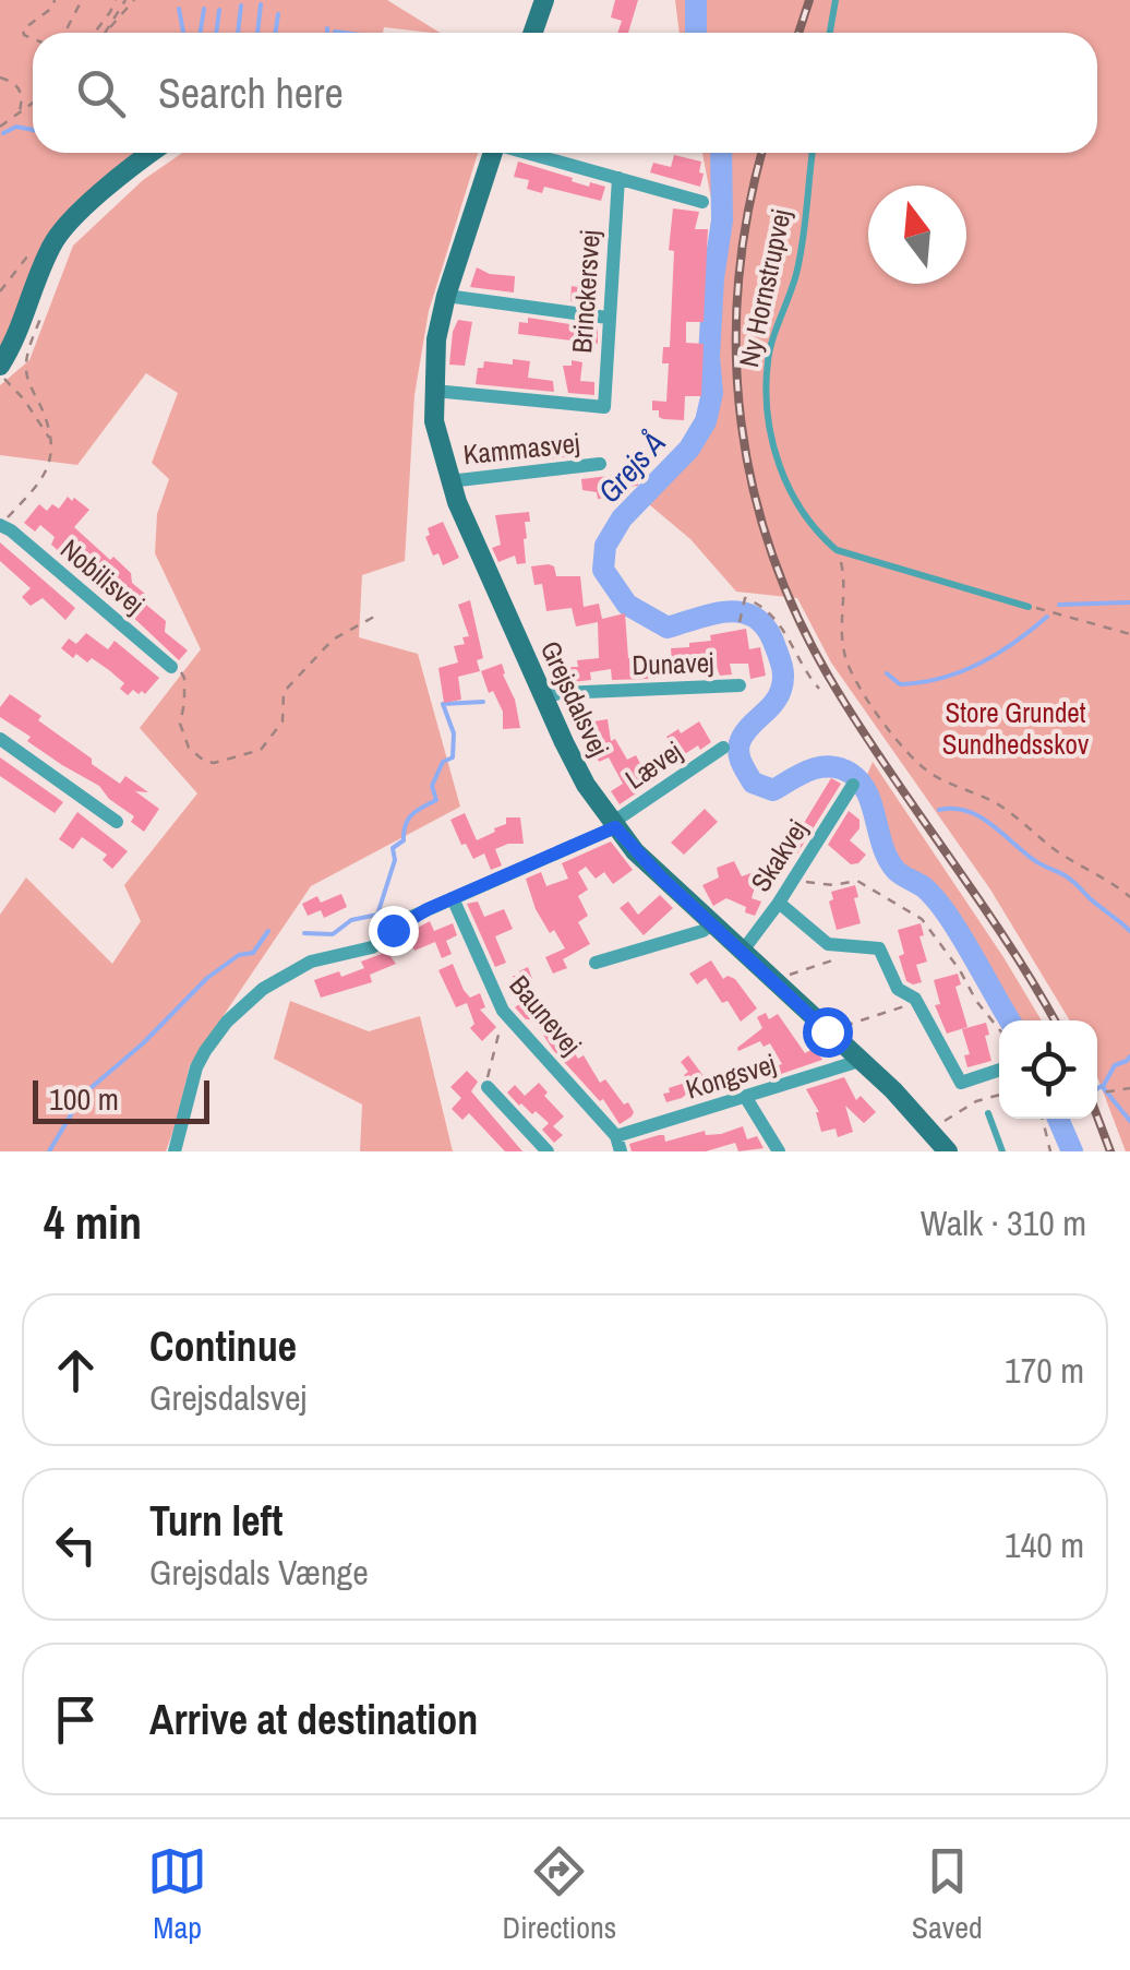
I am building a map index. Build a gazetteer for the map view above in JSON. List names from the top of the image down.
{
  "streets": {
    "street": [
      "Brinckersvej",
      "Kammasvej",
      "Nobilisvej",
      "Dunavej",
      "Grejsdalsvej",
      "Lævej",
      "Skakvej",
      "Baunevej",
      "Kongsvej"
    ],
    "lane": ["Ny Hornstrupvej"]
  },
  "crossings": [
    ["Brinckersvej", "Grejsdalsvej"],
    ["Kammasvej", "Grejsdalsvej"],
    ["Dunavej", "Grejsdalsvej"],
    ["Grejsdalsvej", "Lævej"],
    ["Grejsdalsvej", "Skakvej"],
    ["Grejsdalsvej", "Kongsvej"],
    ["Lævej", "Baunevej"],
    ["Baunevej", "Kongsvej"]
  ],
  "water": ["Grejs Å"],
  "parks": ["Store Grundet Sundhedsskov"],
  "scale_bar": "100 m",
  "north": "top",
  "page": {
    "search": "Search here",
    "scale": "100 m",
    "heading": ["4 min", "Walk · 310 m"],
    "list": [
      ["Continue", "Grejsdalsvej", "170 m"],
      ["Turn left", "Grejsdals Vænge", "140 m"],
      "Arrive at destination"
    ],
    "nav": ["Map", "Directions", "Saved"]
  }
}
